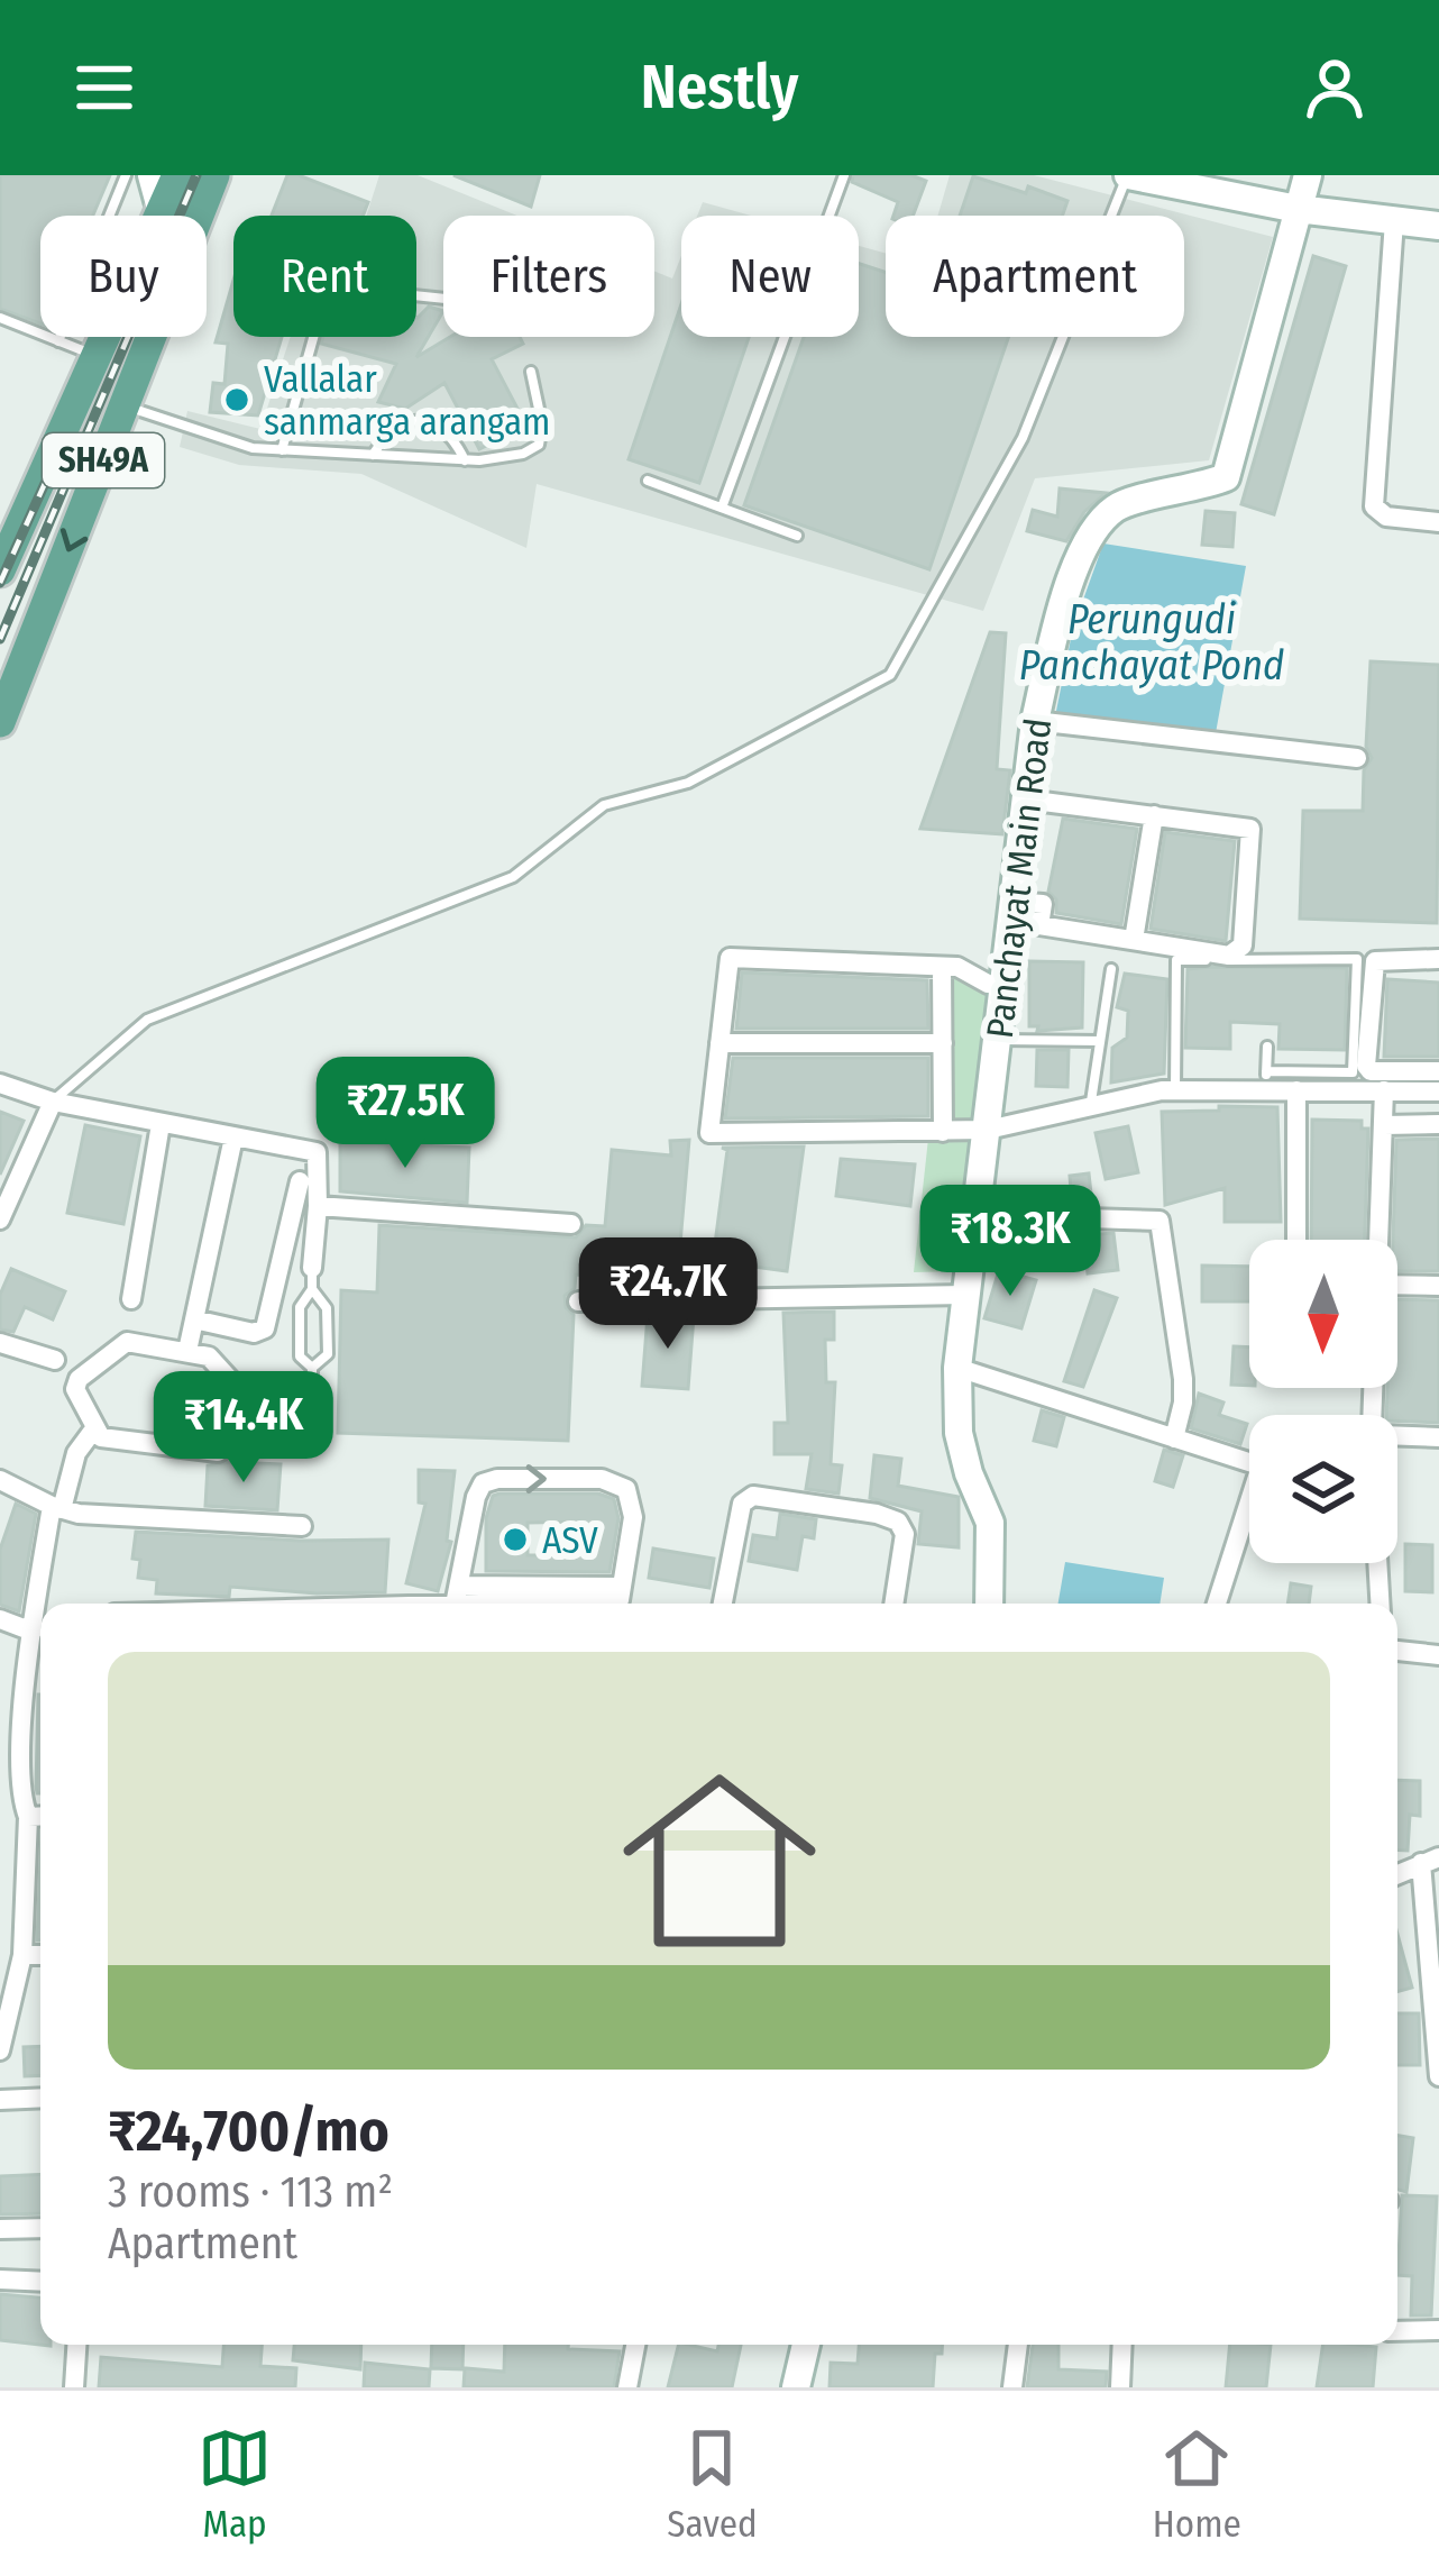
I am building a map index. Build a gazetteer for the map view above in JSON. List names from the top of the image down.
{
  "streets": {
    "main road": ["SH49A"],
    "street": ["Panchayat Main Road"]
  },
  "water": ["Perungudi Panchayat Pond"],
  "places": ["Vallalar sanmarga arangam", "ASV"],
  "north": "bottom",
  "page": {
    "header": "Nestly",
    "chip": [
      "Buy",
      "Rent",
      "Filters",
      "New",
      "Apartment"
    ],
    "price": [
      "₹27.5K",
      "₹18.3K",
      "₹24.7K",
      "₹14.4K"
    ],
    "list": [
      {
        "name": "₹24,700/mo",
        "note": "3 rooms · 113 m² · Apartment"
      }
    ],
    "tabs": ["Map", "Saved", "Home"]
  }
}
